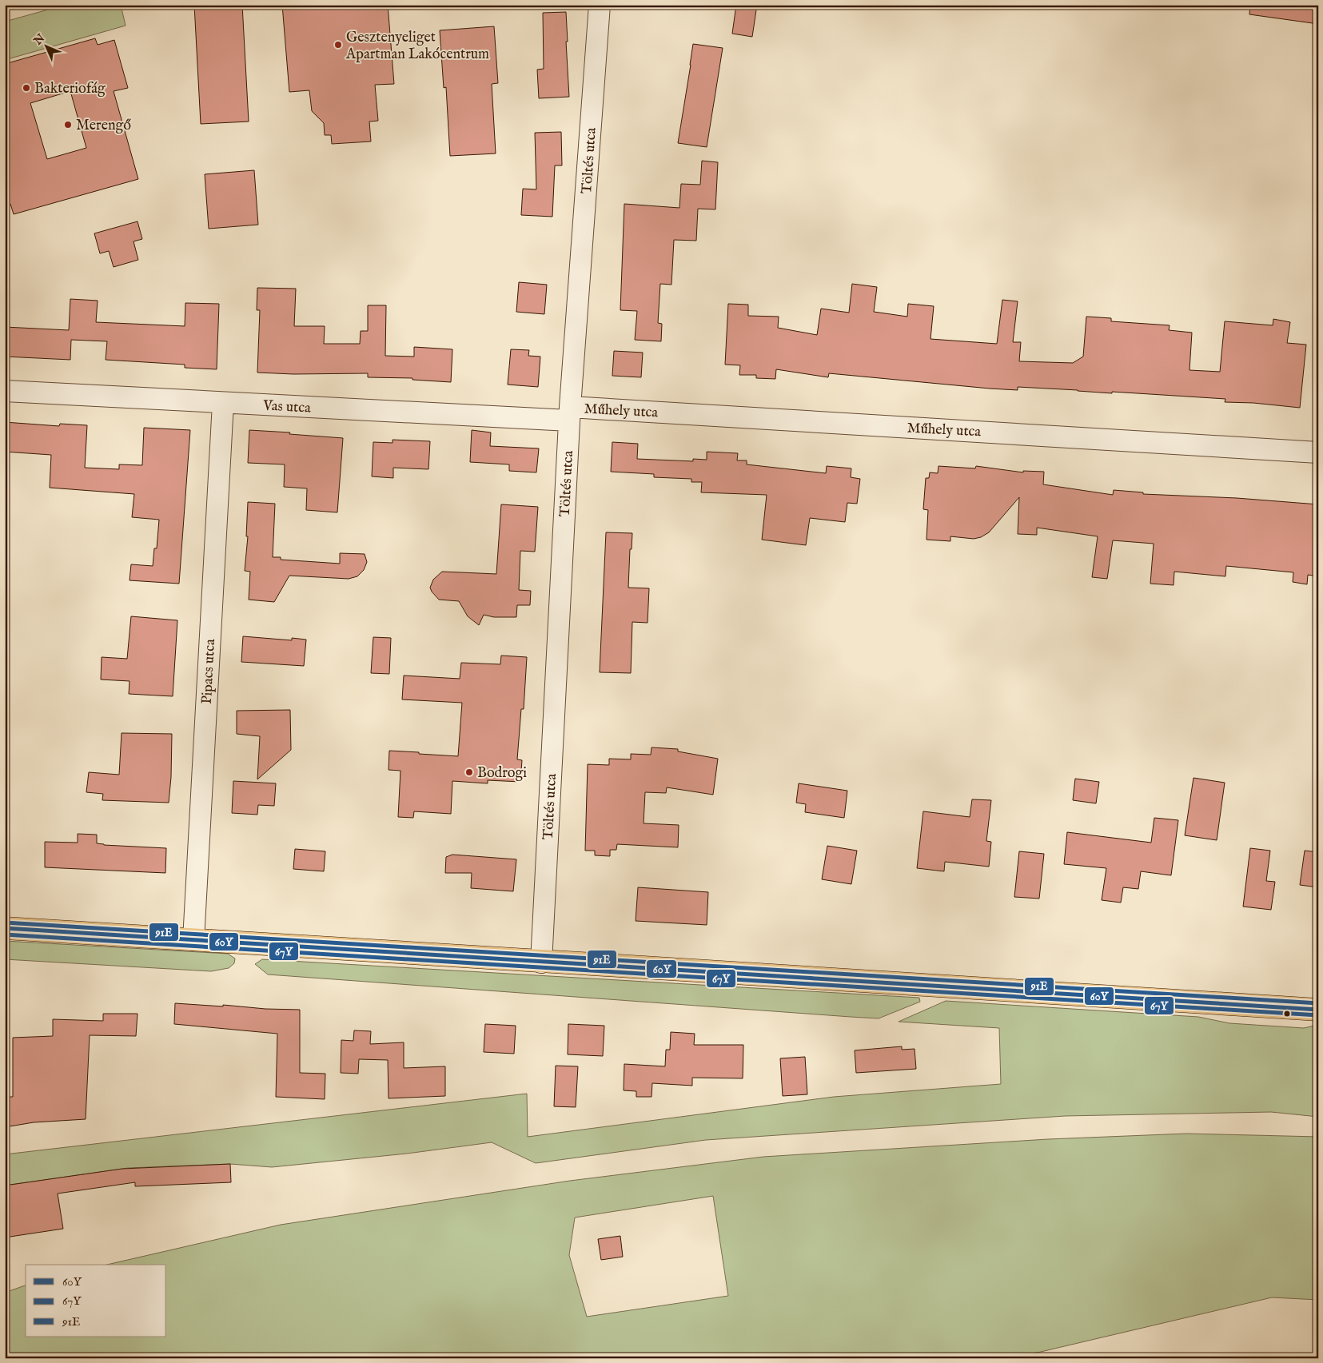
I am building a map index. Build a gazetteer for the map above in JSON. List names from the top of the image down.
{
  "streets": {
    "street": [
      "Töltés utca",
      "Vas utca",
      "Műhely utca",
      "Pipacs utca"
    ]
  },
  "crossings": [
    ["Töltés utca", "Vas utca"],
    ["Töltés utca", "Műhely utca"],
    ["Vas utca", "Műhely utca"],
    ["Vas utca", "Pipacs utca"]
  ],
  "places": [
    "Gesztenyeliget Apartman Lakócentrum",
    "Bakteriofág",
    "Merengő",
    "Bodrogi"
  ],
  "lines": ["transit line 91E", "transit line 60Y", "transit line 67Y"],
  "legend": ["60Y", "67Y", "91E"],
  "north": "top left"
}
